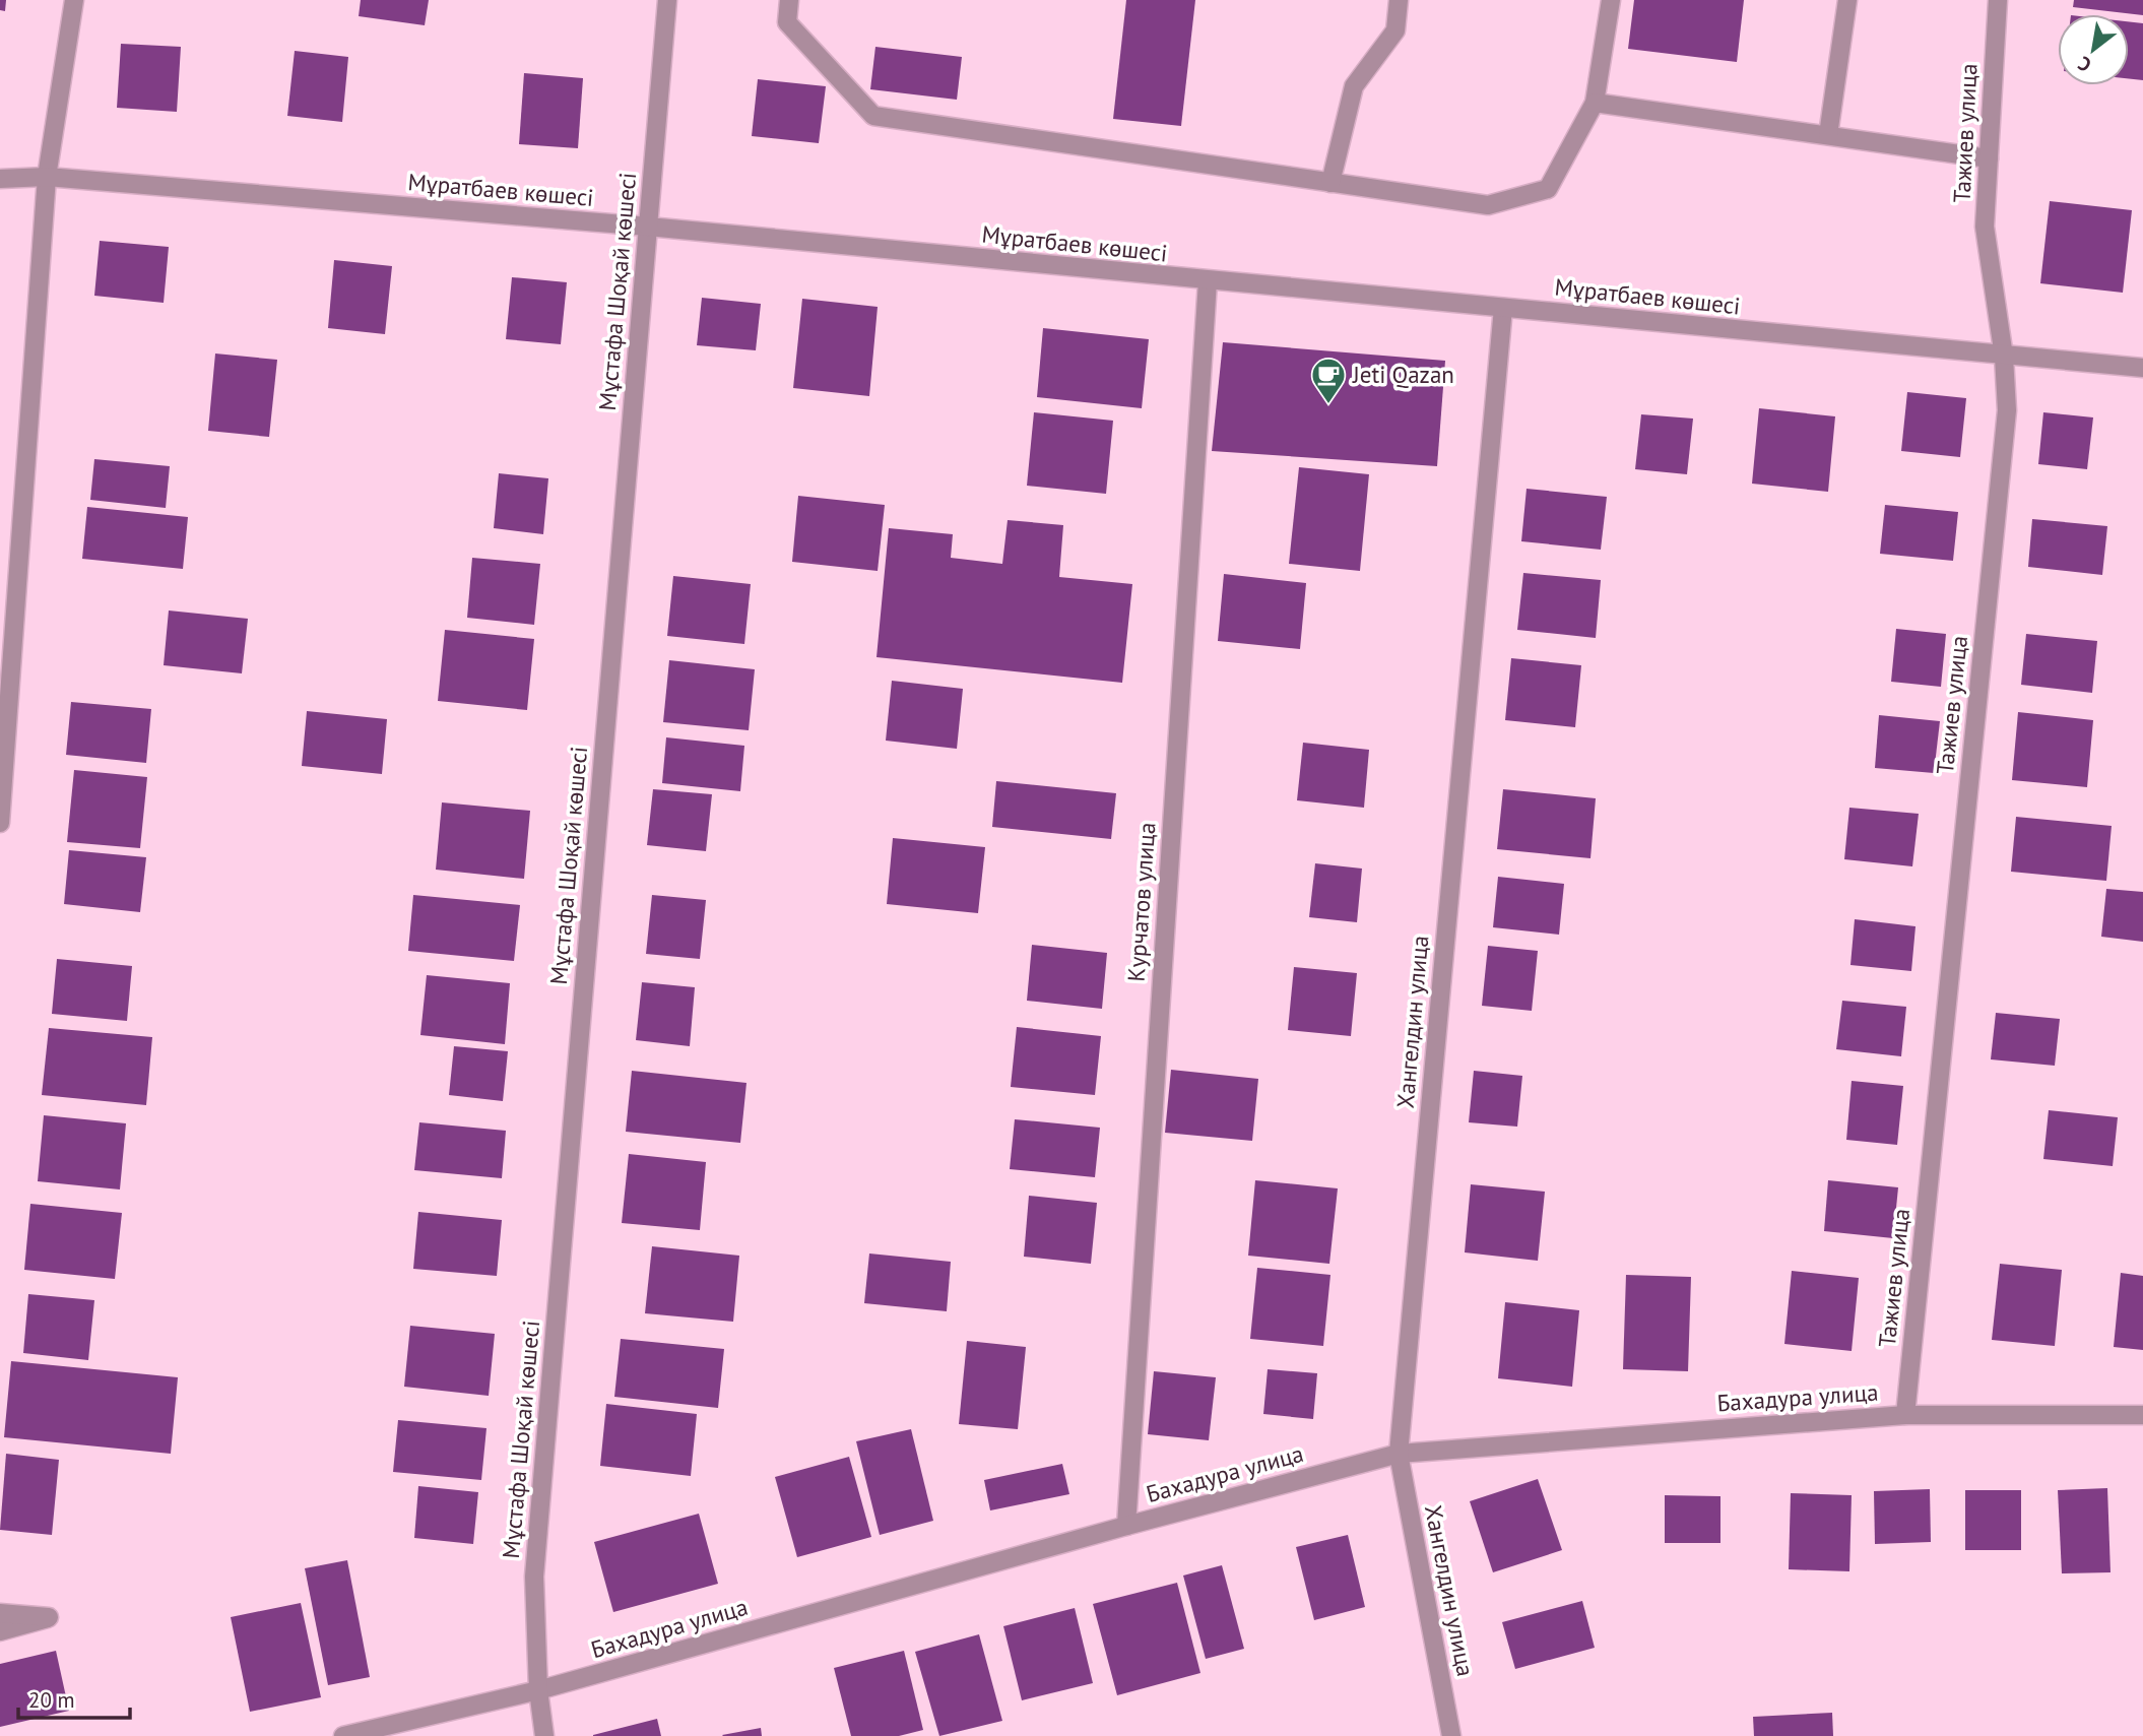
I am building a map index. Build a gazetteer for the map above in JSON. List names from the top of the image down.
{
  "streets": {
    "street": [
      "Тажиев улица",
      "Мұратбаев көшесі",
      "Мұстафа Шоқай көшесі",
      "Курчатов улица",
      "Хангелдин улица",
      "Бахадура улица"
    ]
  },
  "crossings": [
    ["Тажиев улица", "Мұратбаев көшесі"],
    ["Тажиев улица", "Бахадура улица"],
    ["Мұратбаев көшесі", "Мұстафа Шоқай көшесі"],
    ["Мұратбаев көшесі", "Курчатов улица"],
    ["Мұратбаев көшесі", "Хангелдин улица"],
    ["Мұстафа Шоқай көшесі", "Бахадура улица"],
    ["Курчатов улица", "Бахадура улица"],
    ["Хангелдин улица", "Бахадура улица"]
  ],
  "places": {
    "cafe": ["Jeti Qazan"]
  },
  "scale_bar": "20 m",
  "north": "bottom left"
}
